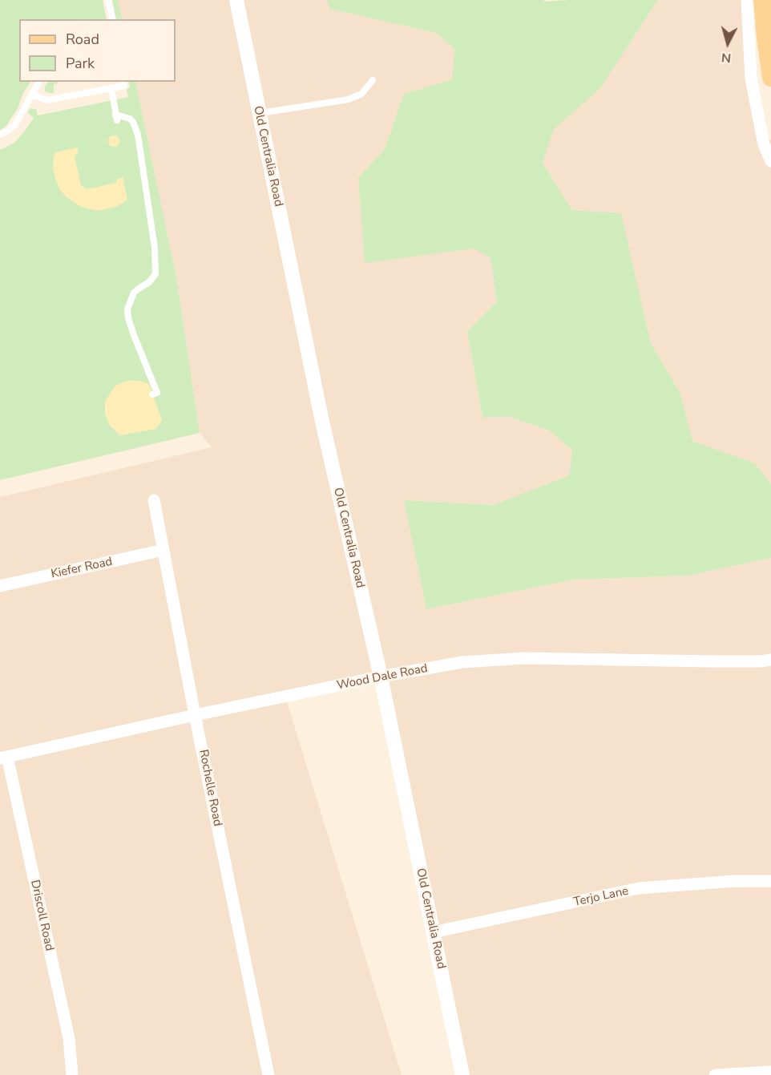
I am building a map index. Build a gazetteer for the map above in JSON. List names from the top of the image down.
{
  "streets": {
    "street": [
      "Old Centralia Road",
      "Kiefer Road",
      "Wood Dale Road",
      "Rochelle Road",
      "Terjo Lane",
      "Driscoll Road"
    ]
  },
  "crossings": [
    ["Old Centralia Road", "Wood Dale Road"],
    ["Old Centralia Road", "Terjo Lane"],
    ["Kiefer Road", "Rochelle Road"],
    ["Wood Dale Road", "Rochelle Road"],
    ["Wood Dale Road", "Driscoll Road"]
  ],
  "legend": ["Road", "Park"],
  "north": "bottom"
}
